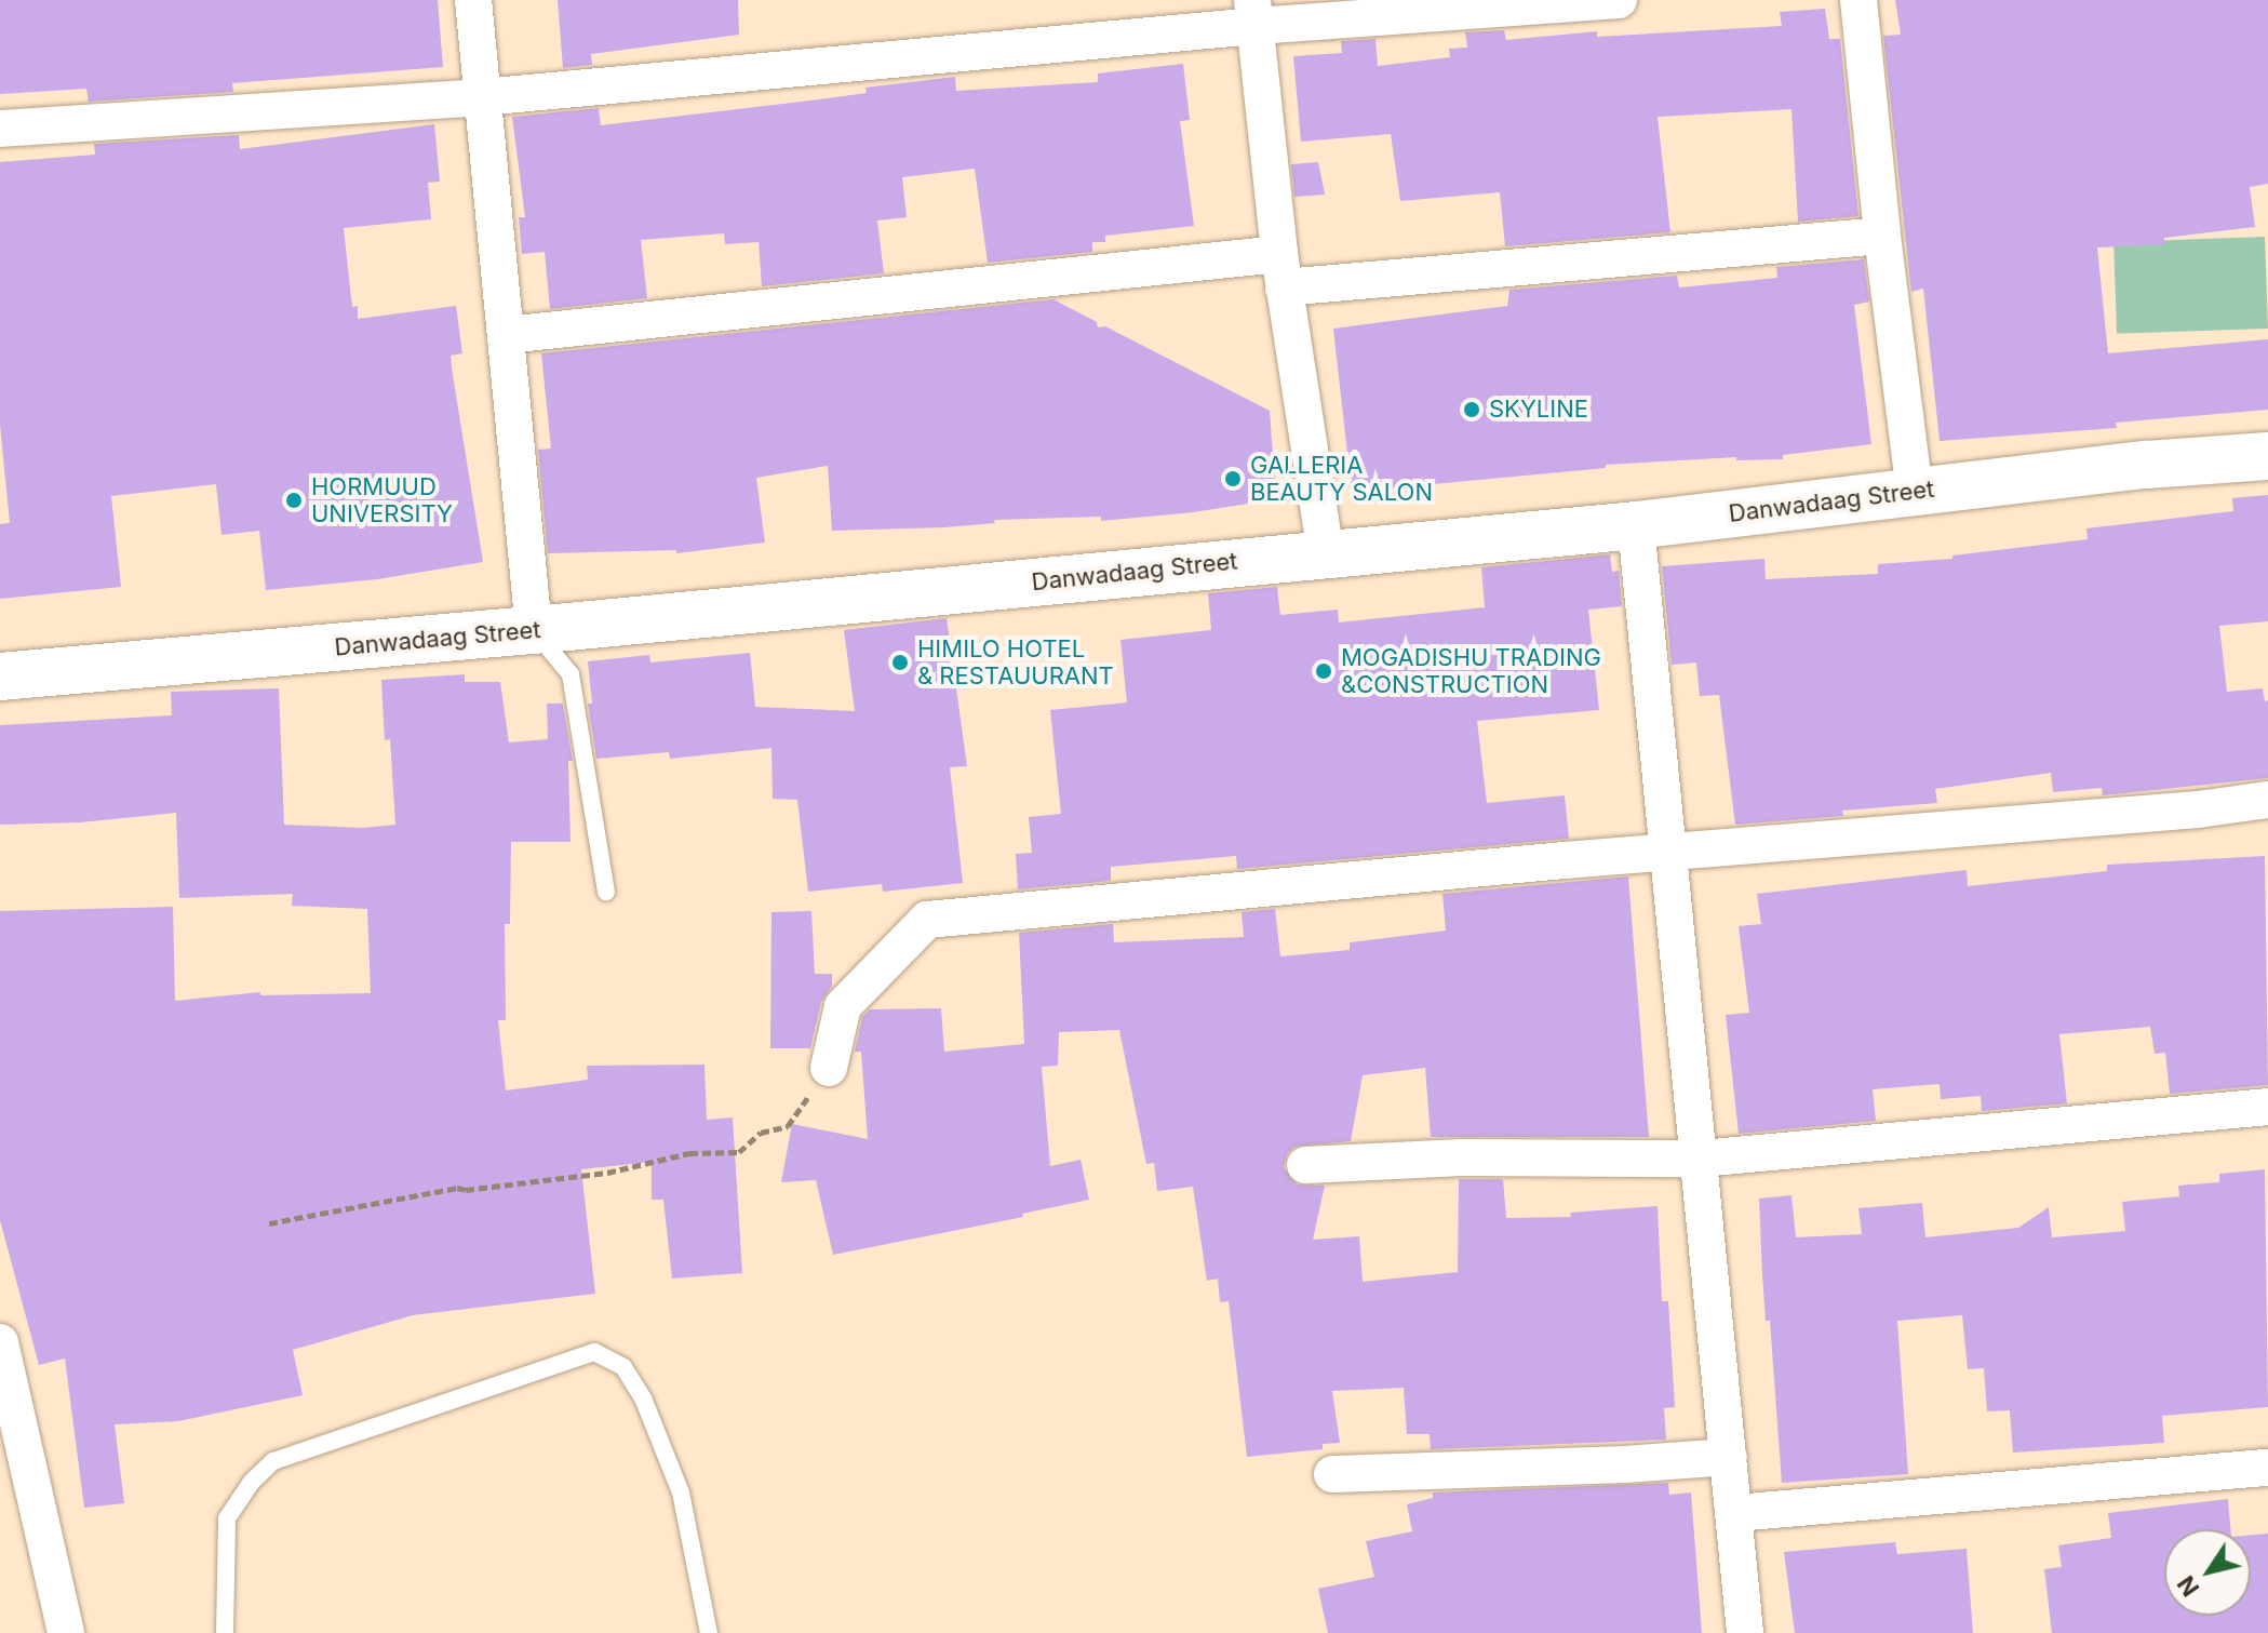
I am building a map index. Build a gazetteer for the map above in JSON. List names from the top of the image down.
{
  "streets": {
    "street": ["Danwadaag Street"]
  },
  "places": [
    "SKYLINE",
    "GALLERIA BEAUTY SALON",
    "HORMUUD UNIVERSITY",
    "HIMILO HOTEL & RESTAUURANT",
    "MOGADISHU TRADING &CONSTRUCTION"
  ],
  "north": "bottom left"
}
